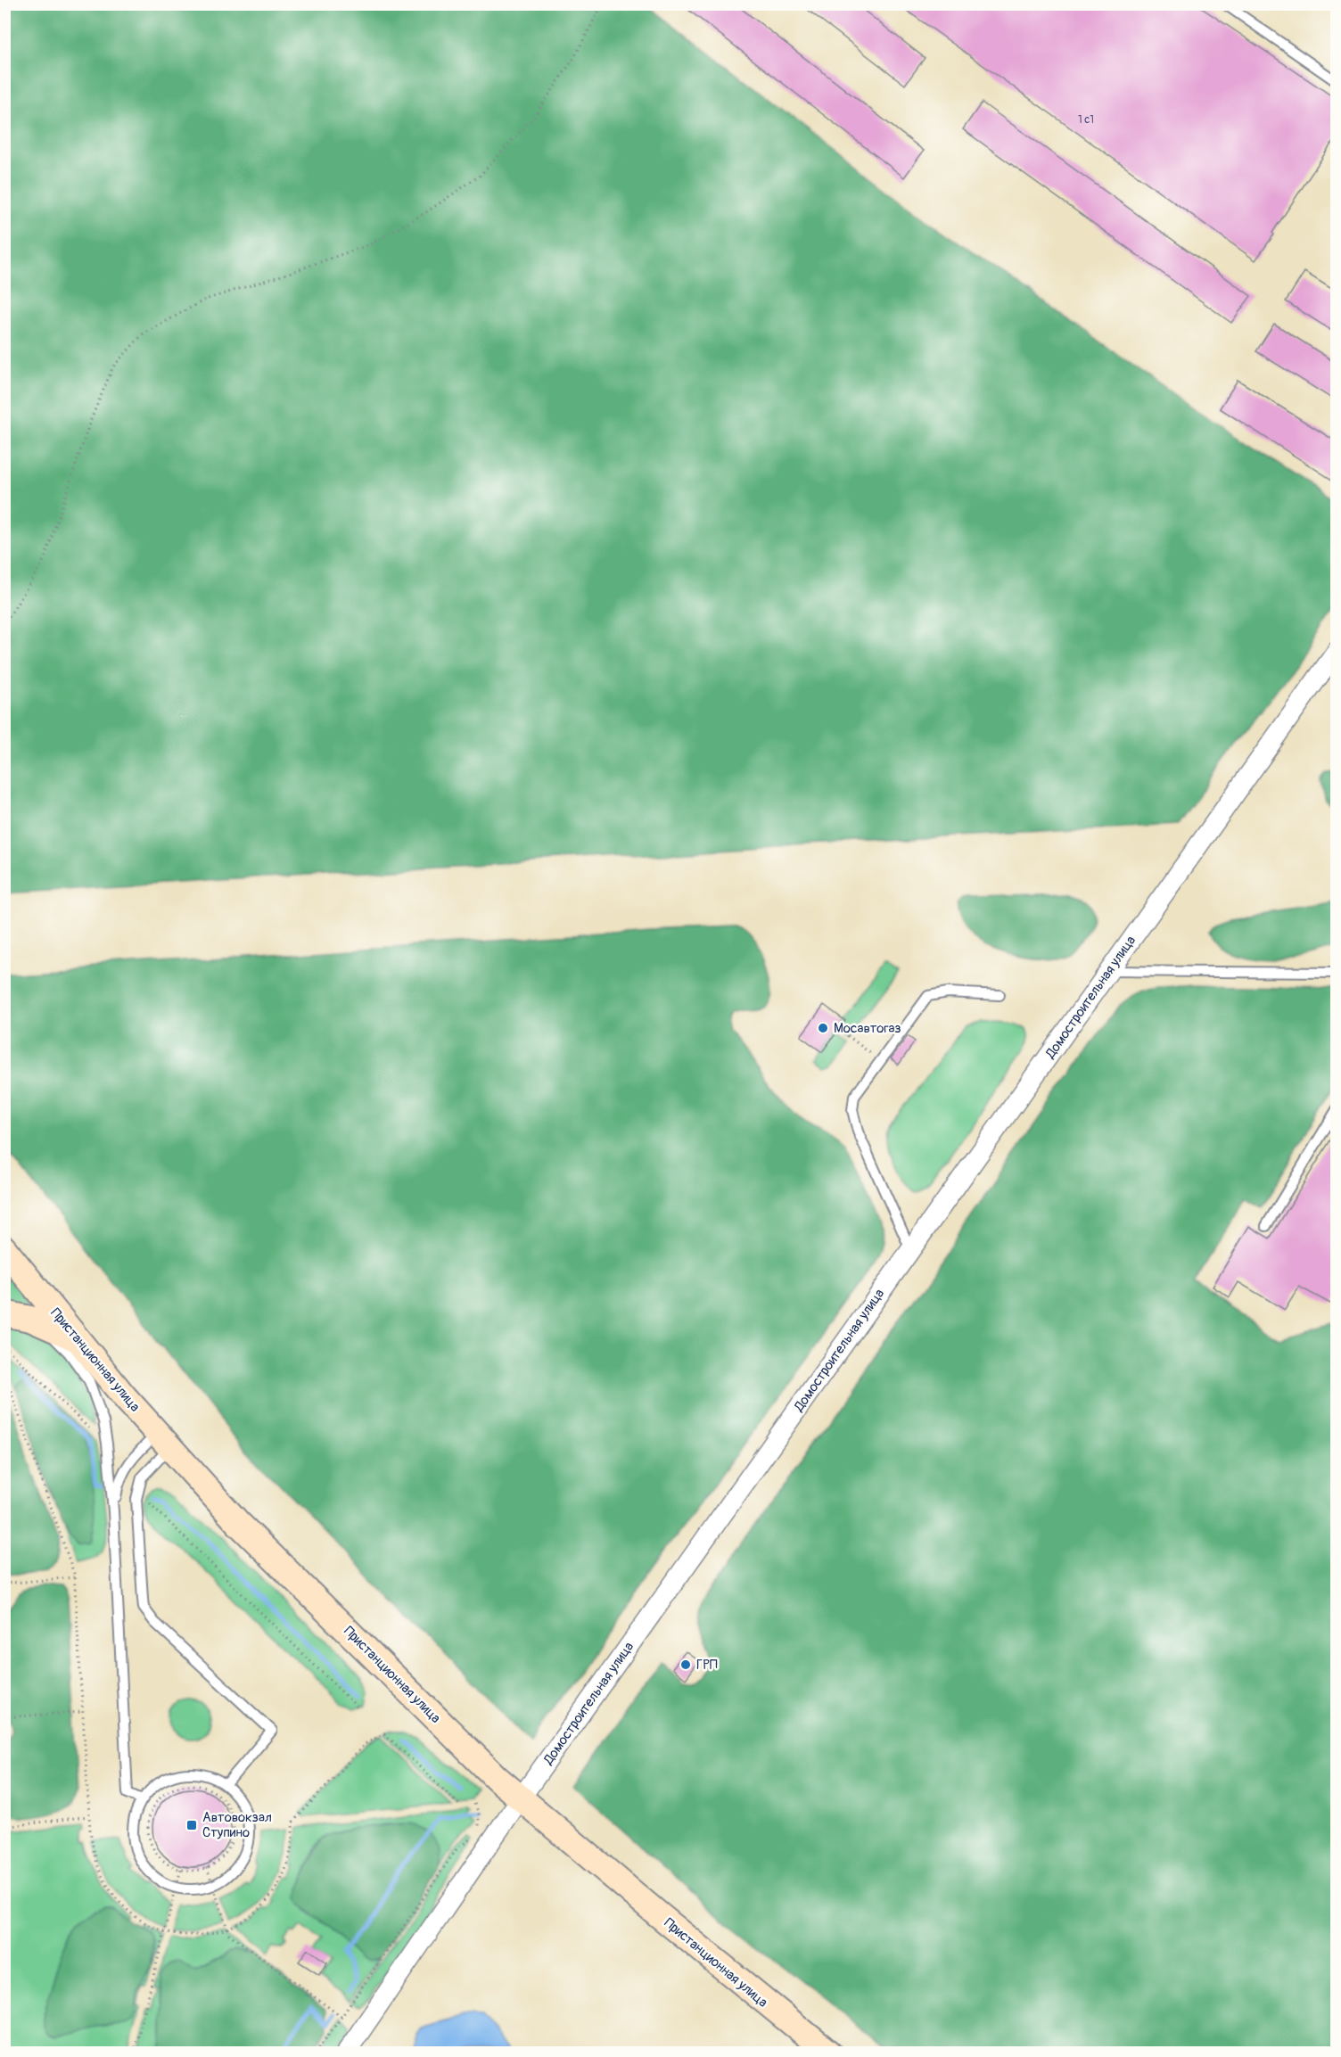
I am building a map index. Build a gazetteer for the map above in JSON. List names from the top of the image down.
{
  "streets": {
    "main road": ["Пристанционная улица"],
    "street": ["Домостроительная улица"]
  },
  "crossings": [
    ["Домостроительная улица", "Пристанционная улица"]
  ],
  "places": {
    "other": ["Мосавтогаз", "ГРП"],
    "transit": ["Автовокзал Ступино"]
  },
  "house_numbers": ["1 с1"]
}
